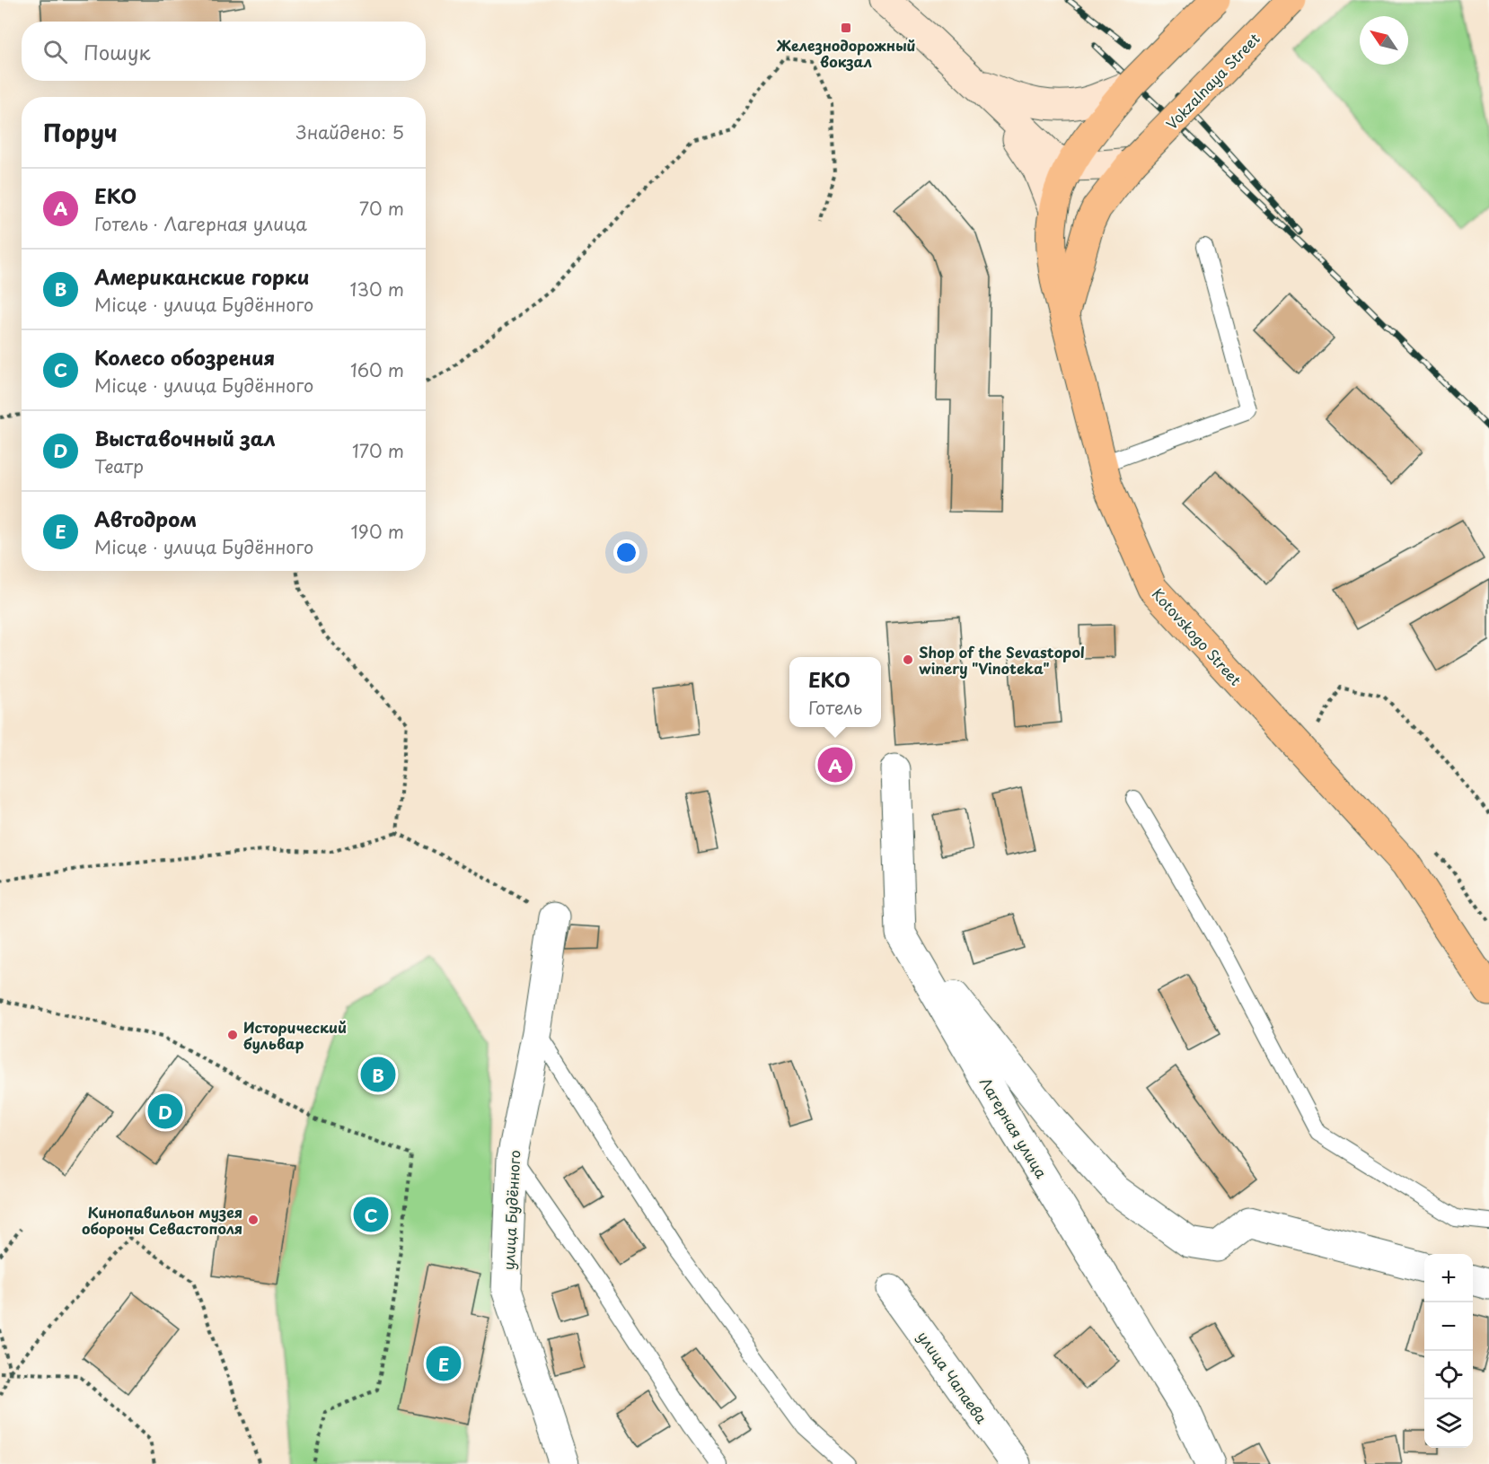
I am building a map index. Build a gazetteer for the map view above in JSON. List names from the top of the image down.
{
  "streets": {
    "main road": ["Vokzalnaya Street", "Kotovskogo Street"],
    "street": ["Лагерная улица", "улица Будённого", "улица Чапаева"]
  },
  "places": {
    "transit": ["Железнодорожный вокзал"],
    "other": ["Shop of the Sevastopol winery \"Vinoteka\"", "Исторический бульвар", "Кинопавильон музея обороны Севастополя"]
  },
  "north": "top left",
  "page": {
    "search": "Пошук",
    "heading": ["Поруч", "Знайдено: 5"],
    "list": [
      {
        "mark": "A",
        "name": "EKO",
        "note": "Готель · Лагерная улица",
        "value": "70 m"
      },
      {
        "mark": "B",
        "name": "Американские горки",
        "note": "Місце · улица Будённого",
        "value": "130 m"
      },
      {
        "mark": "C",
        "name": "Колесо обозрения",
        "note": "Місце · улица Будённого",
        "value": "160 m"
      },
      {
        "mark": "D",
        "name": "Выставочный зал",
        "note": "Театр",
        "value": "170 m"
      },
      {
        "mark": "E",
        "name": "Автодром",
        "note": "Місце · улица Будённого",
        "value": "190 m"
      }
    ],
    "popup": ["EKO", "Готель"],
    "pins": [
      "A",
      "B",
      "D",
      "C",
      "E"
    ],
    "map_buttons": ["+", "−"]
  }
}
